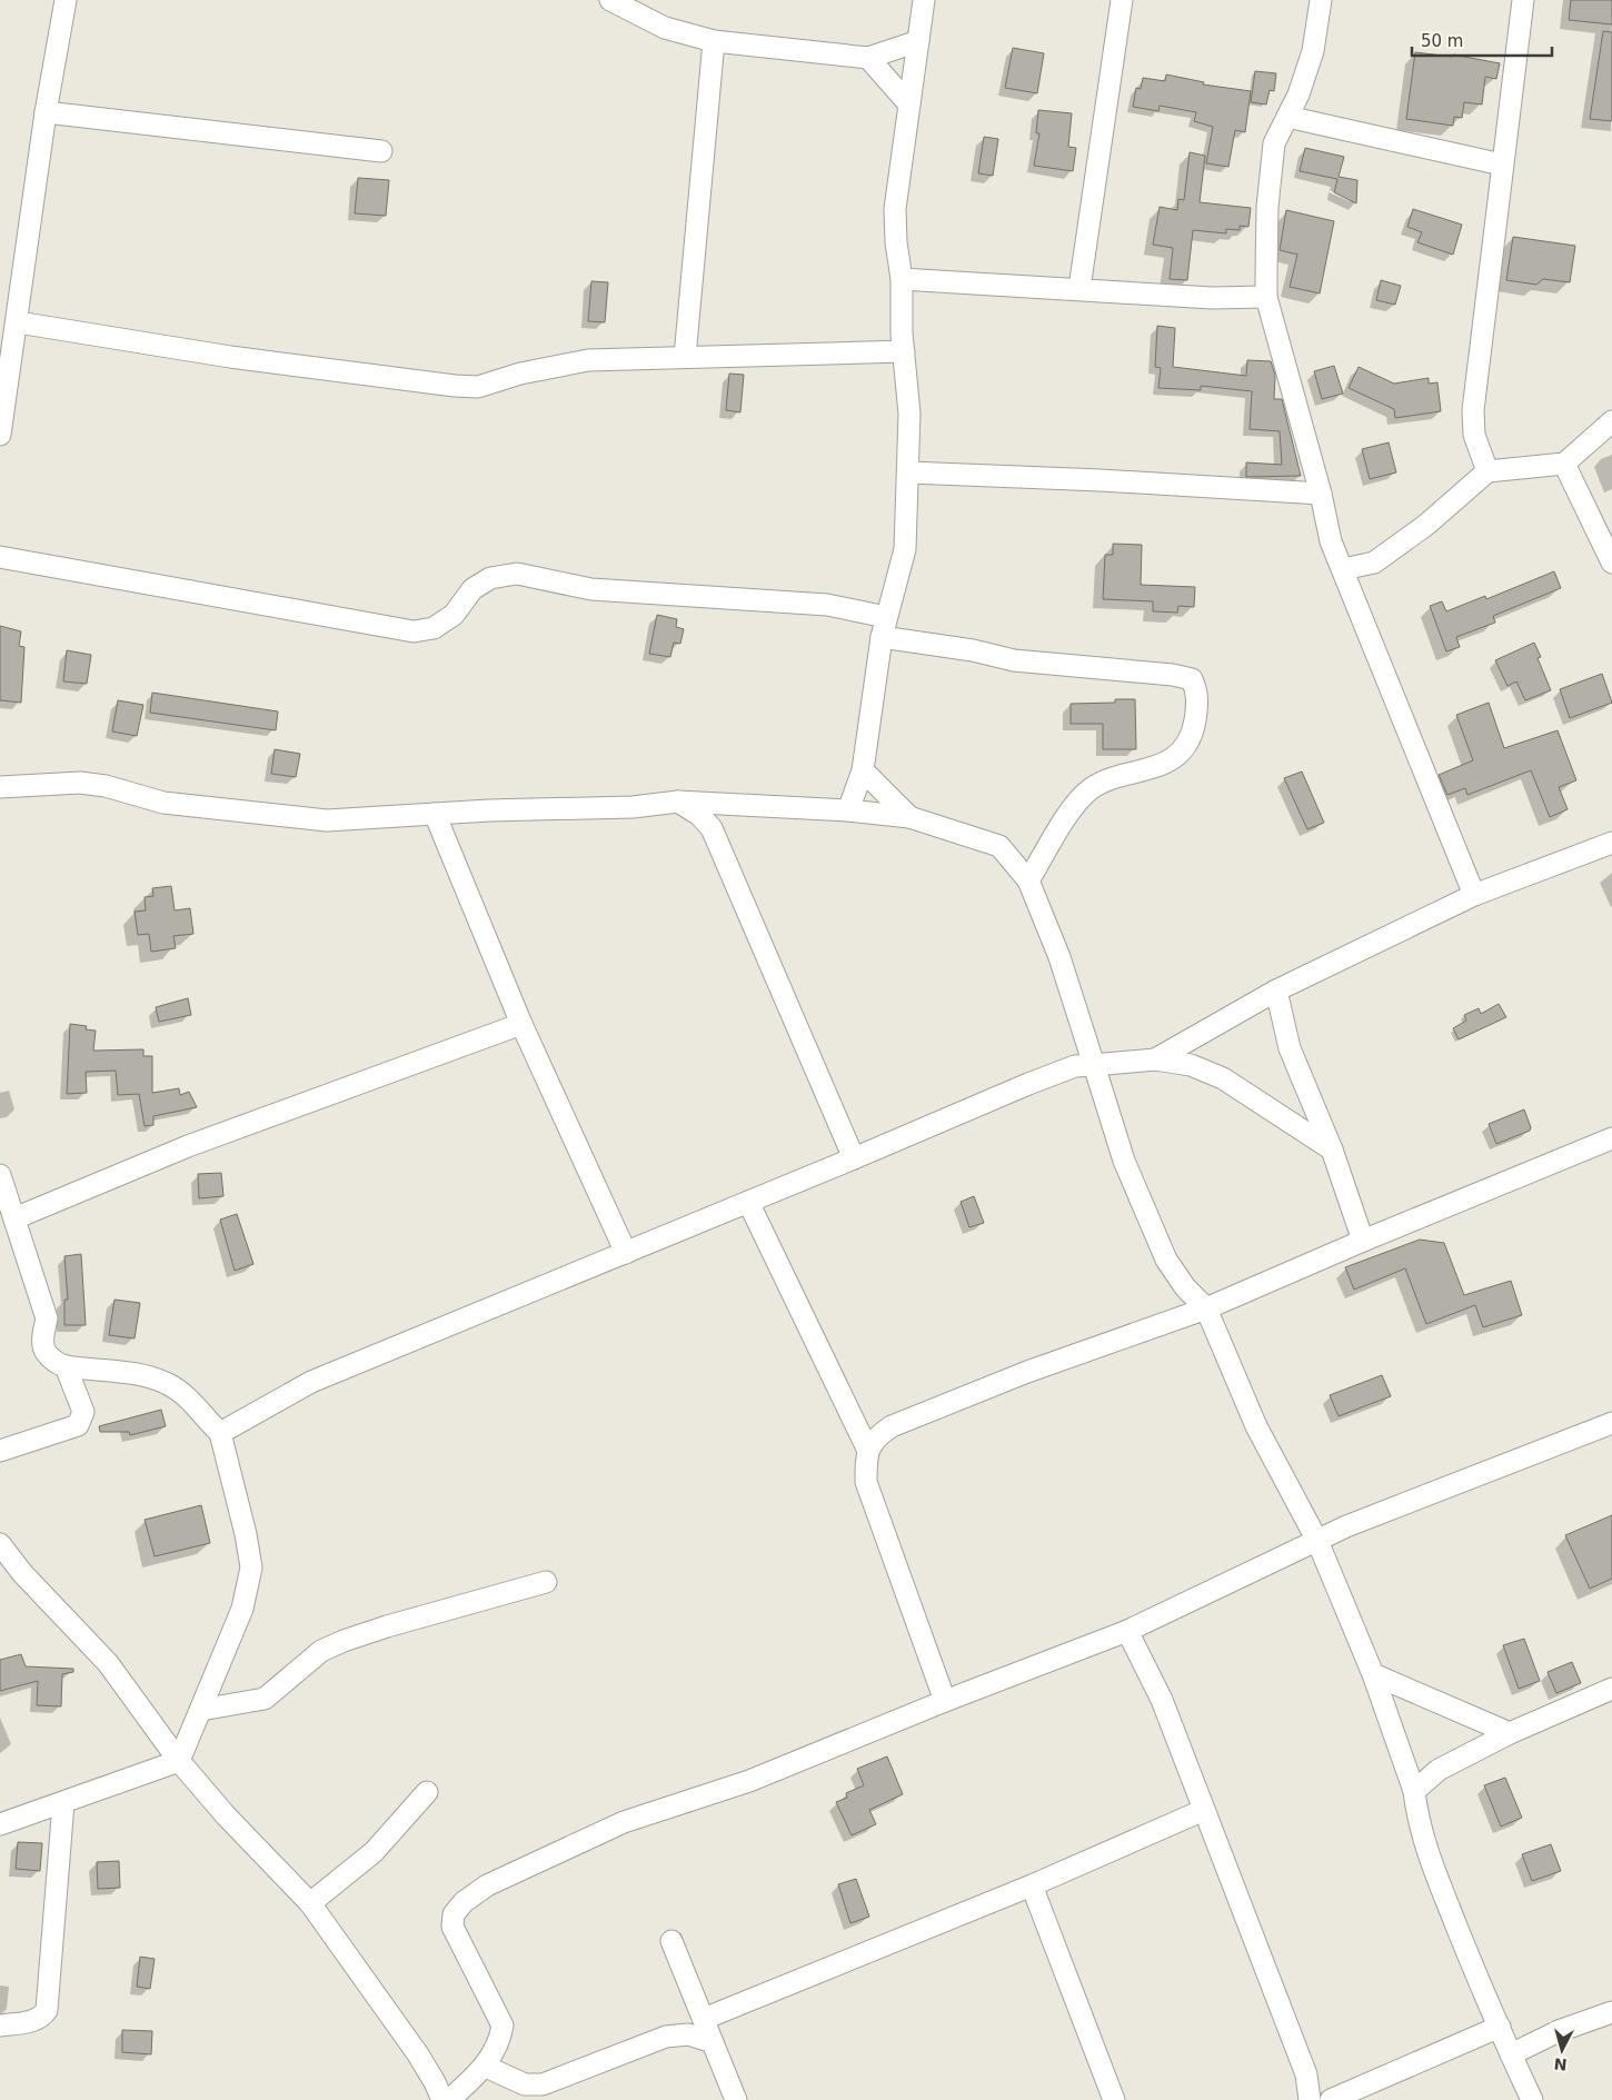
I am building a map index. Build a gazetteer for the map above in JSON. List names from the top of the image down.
{
  "scale_bar": "50 m",
  "north": "bottom"
}
